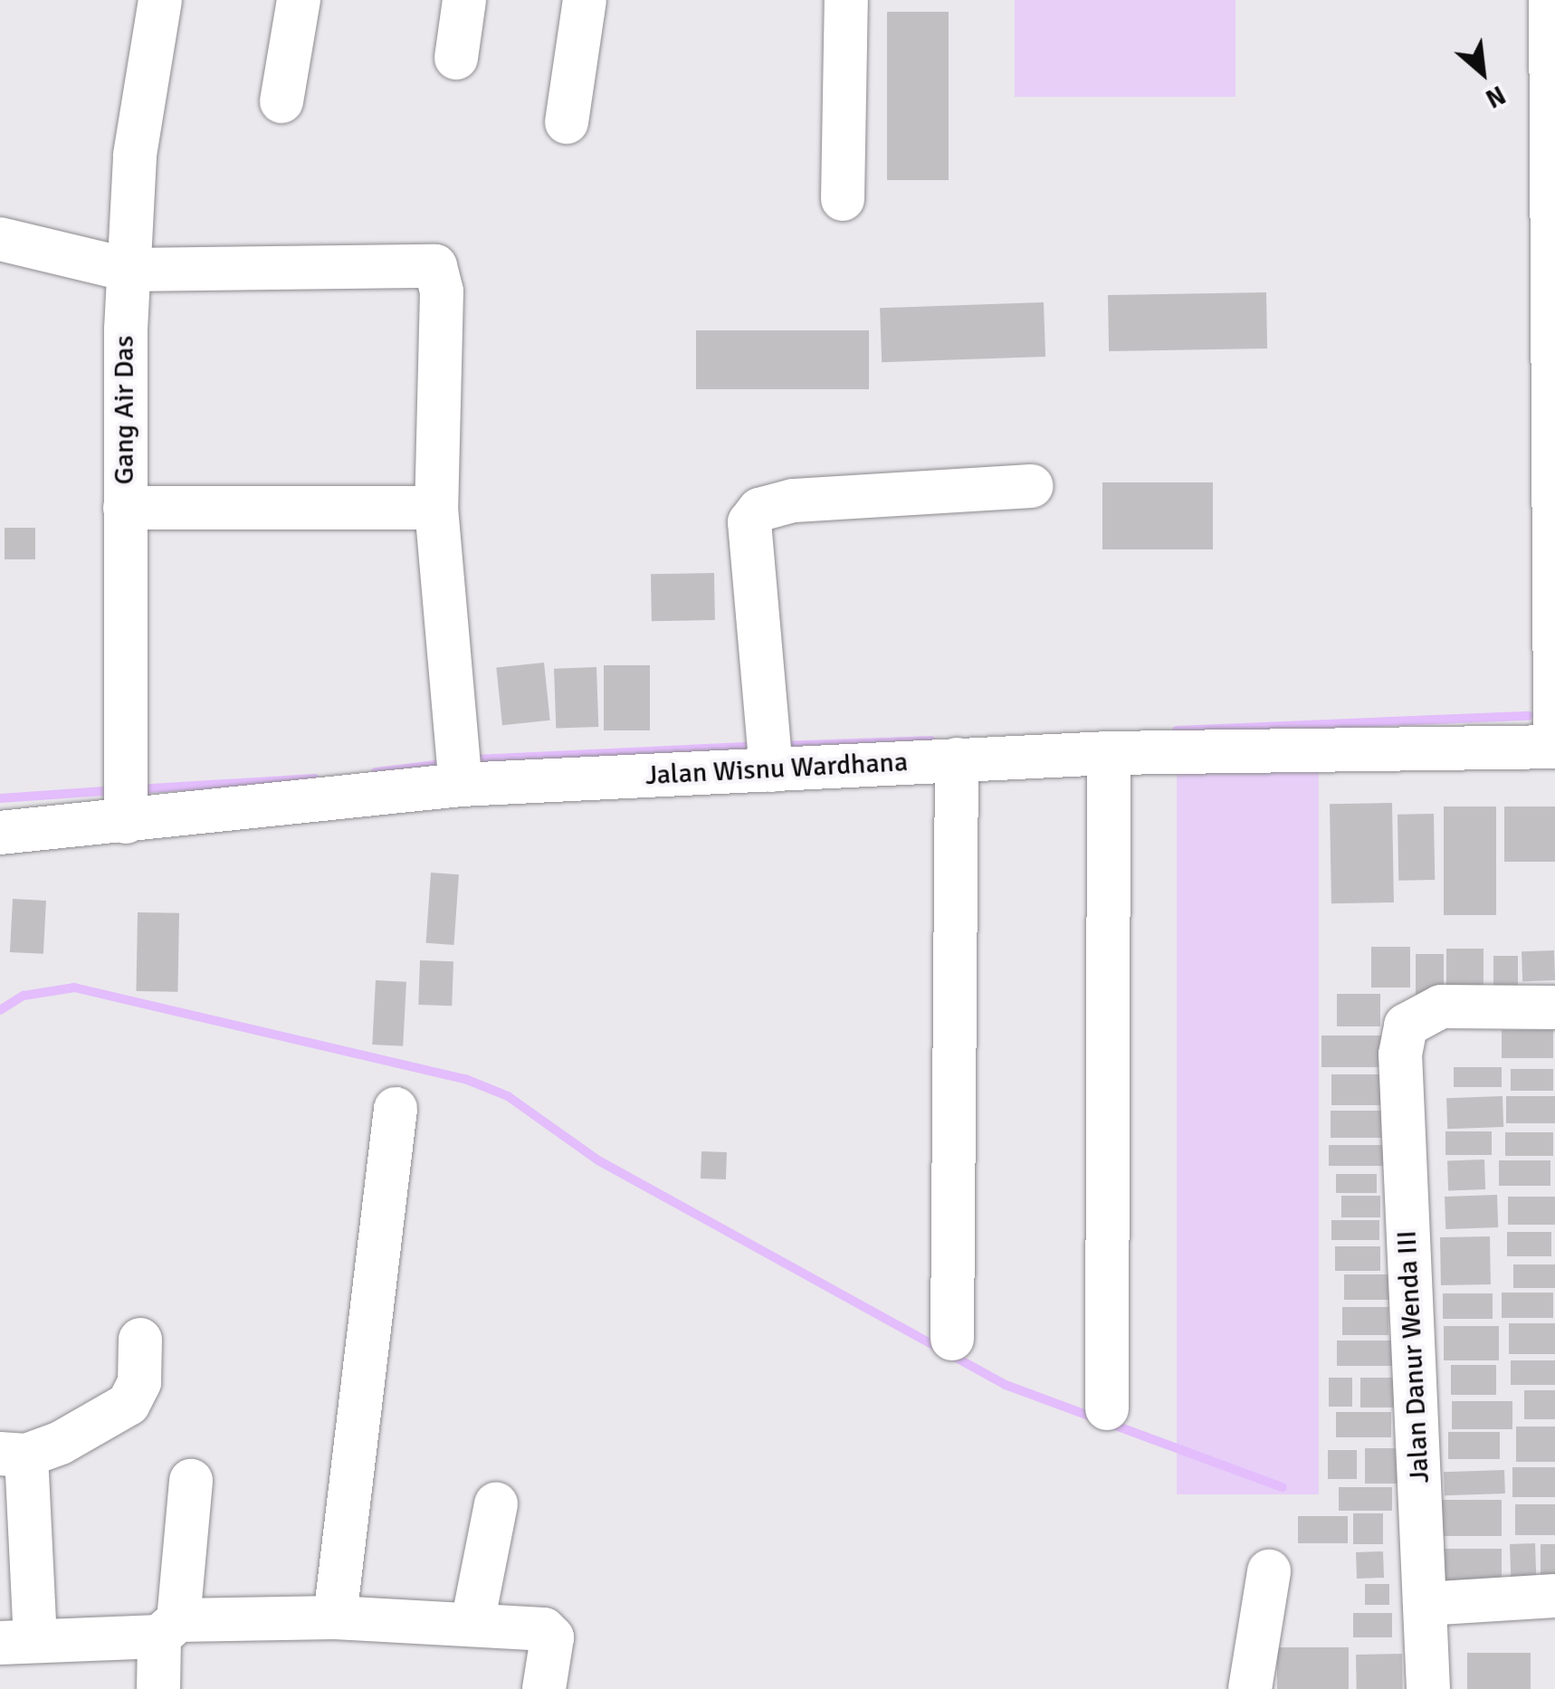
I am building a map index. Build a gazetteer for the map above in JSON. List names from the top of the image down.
{
  "streets": {
    "street": ["Gang Air Das", "Jalan Wisnu Wardhana", "Jalan Danur Wenda III"]
  },
  "crossings": [
    ["Gang Air Das", "Jalan Wisnu Wardhana"]
  ],
  "north": "bottom right"
}
